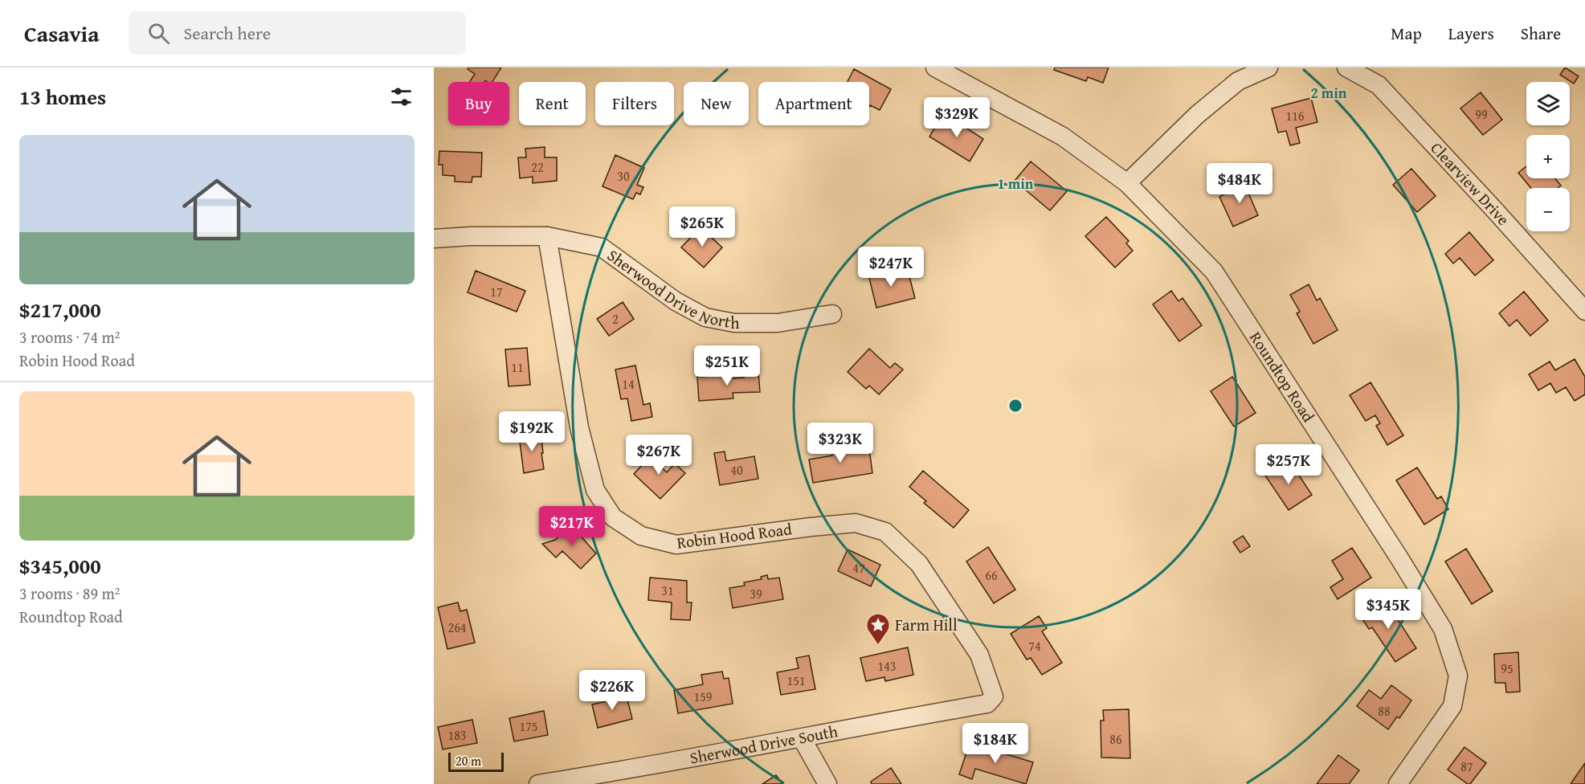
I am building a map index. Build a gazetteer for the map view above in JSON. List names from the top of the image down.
{
  "streets": {
    "street": [
      "Clearview Drive",
      "Sherwood Drive North",
      "Roundtop Road",
      "Robin Hood Road",
      "Sherwood Drive South"
    ]
  },
  "crossings": [
    ["Sherwood Drive North", "Robin Hood Road"],
    ["Robin Hood Road", "Sherwood Drive South"]
  ],
  "places": {
    "place": ["Farm Hill"]
  },
  "house_numbers": [
    "99",
    "116",
    "22",
    "30",
    "17",
    "2",
    "11",
    "14",
    "40",
    "47",
    "66",
    "31",
    "39",
    "264",
    "74",
    "143",
    "95",
    "151",
    "159",
    "88",
    "175",
    "183",
    "86",
    "87"
  ],
  "scale_bar": "20 m",
  "page": {
    "header": "Casavia",
    "search": "Search here",
    "nav": ["Map", "Layers", "Share"],
    "heading": "13 homes",
    "map_buttons": ["+", "−"],
    "chip": [
      "Buy",
      "Rent",
      "Filters",
      "New",
      "Apartment"
    ],
    "price": [
      "$329K",
      "$484K",
      "$265K",
      "$247K",
      "$251K",
      "$192K",
      "$323K",
      "$267K",
      "$257K",
      "$217K",
      "$345K",
      "$226K",
      "$184K"
    ],
    "list": [
      {
        "name": "$217,000",
        "note": "3 rooms · 74 m² · Robin Hood Road"
      },
      {
        "name": "$345,000",
        "note": "3 rooms · 89 m² · Roundtop Road"
      }
    ],
    "scale": "20 m"
  },
  "rings": ["2 min", "1 min"]
}
